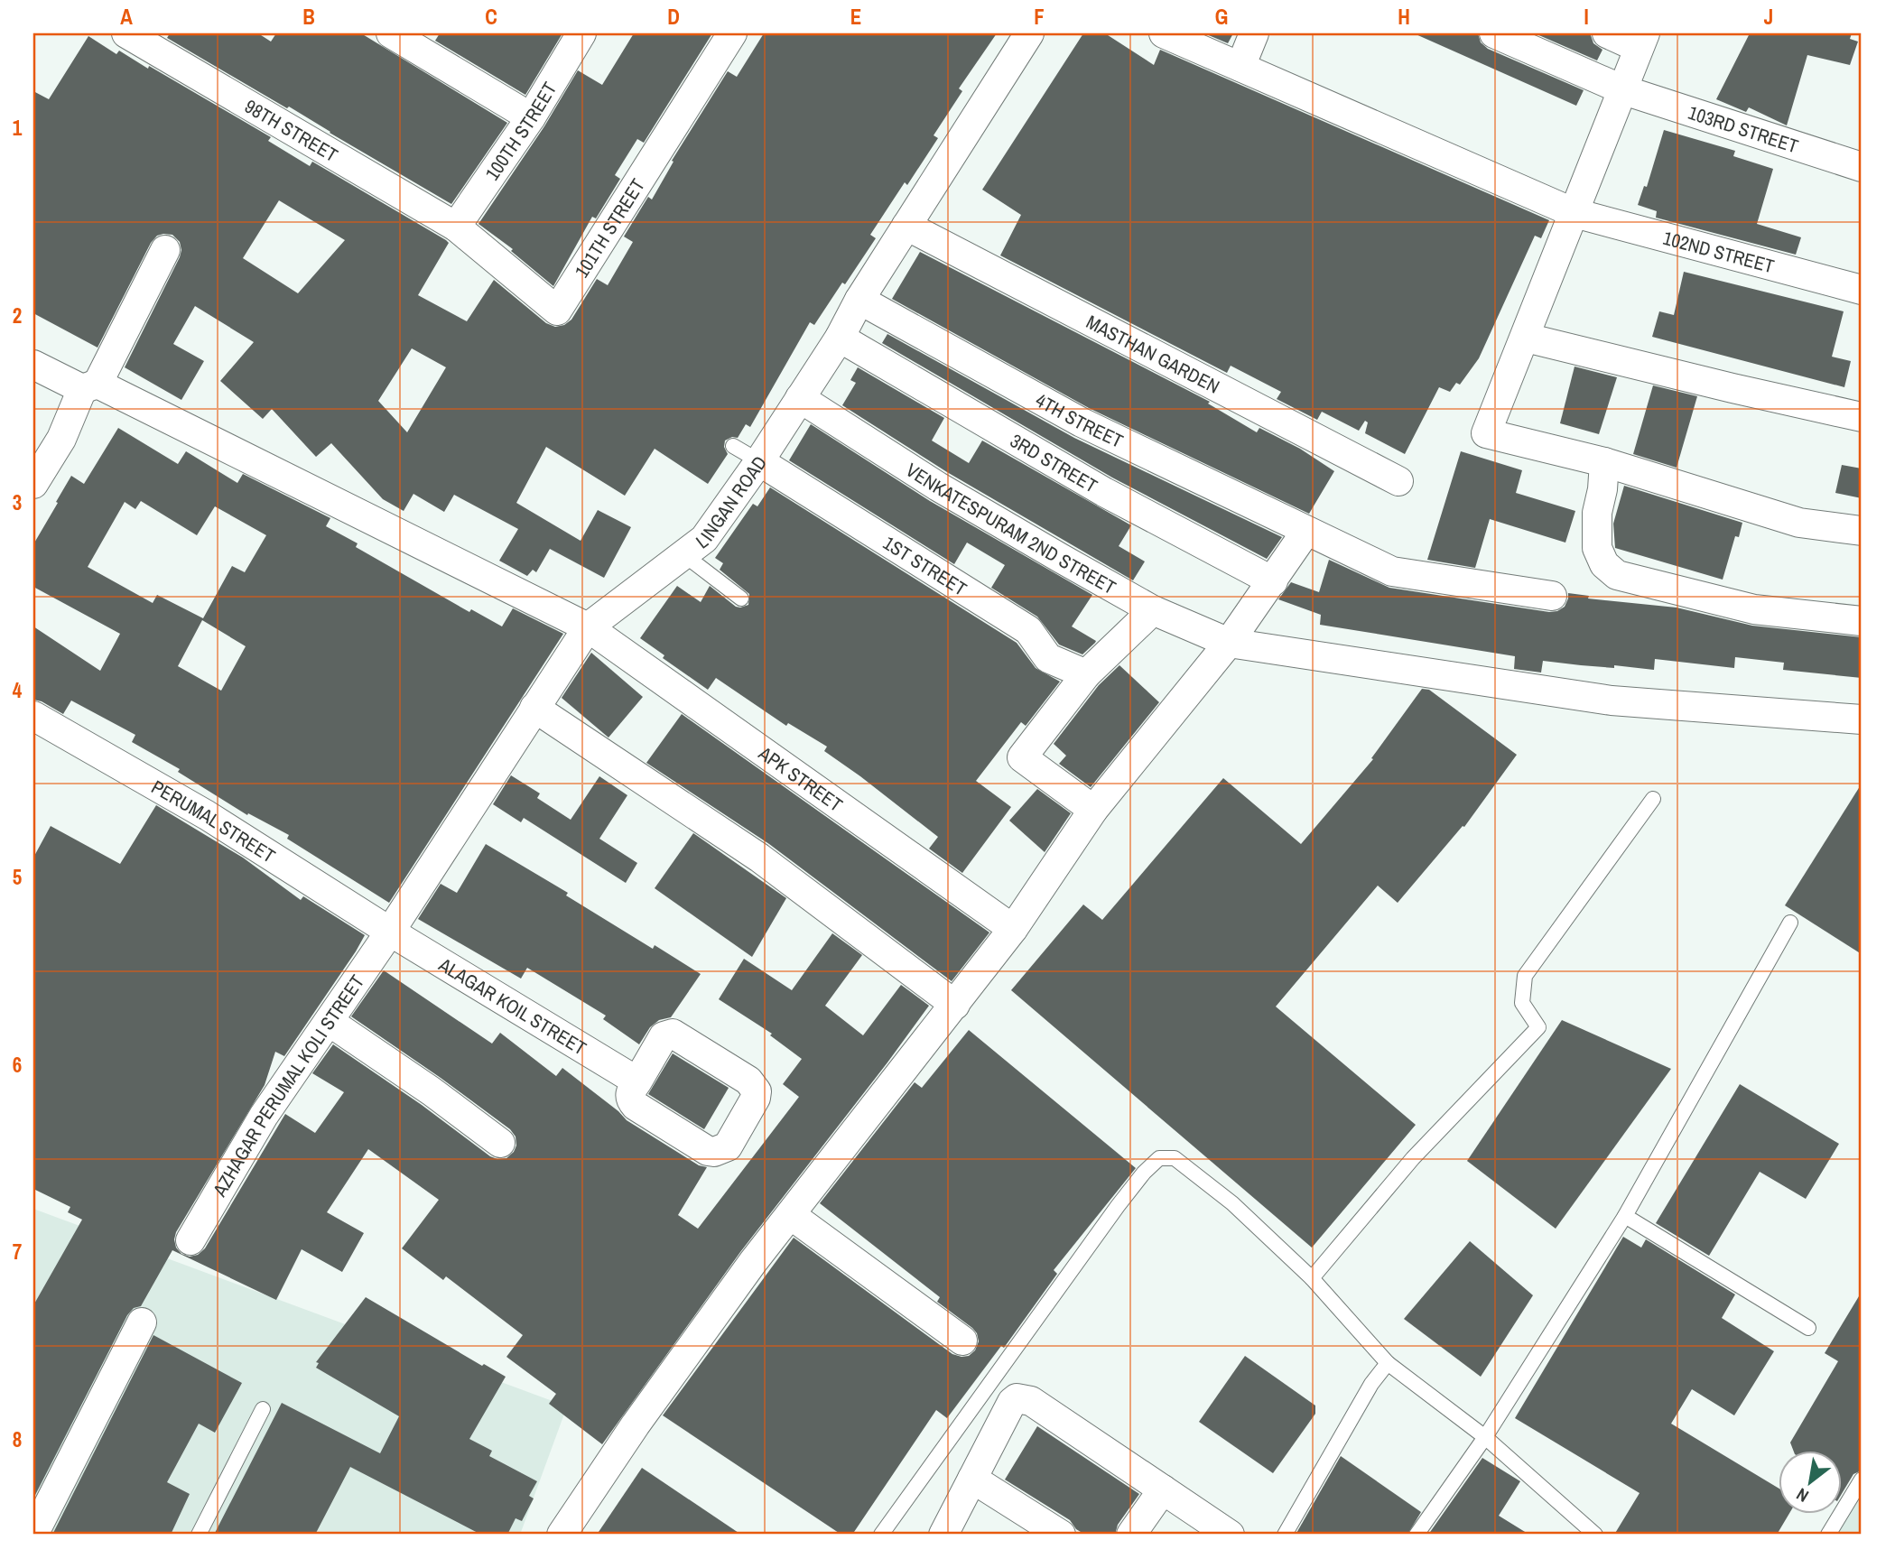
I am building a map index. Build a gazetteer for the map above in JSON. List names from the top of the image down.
{
  "streets": {
    "street": [
      "103RD STREET",
      "98TH STREET",
      "100TH STREET",
      "101TH STREET",
      "102ND STREET",
      "MASTHAN GARDEN",
      "4TH STREET",
      "3RD STREET",
      "LINGAN ROAD",
      "VENKATESPURAM 2ND STREET",
      "1ST STREET",
      "APK STREET",
      "PERUMAL STREET",
      "ALAGAR KOIL STREET",
      "AZHAGAR PERUMAL KOLI STREET"
    ]
  },
  "crossings": [
    ["98TH STREET", "100TH STREET"],
    ["98TH STREET", "101TH STREET"],
    ["100TH STREET", "101TH STREET"],
    ["MASTHAN GARDEN", "LINGAN ROAD"],
    ["4TH STREET", "LINGAN ROAD"],
    ["3RD STREET", "LINGAN ROAD"],
    ["LINGAN ROAD", "VENKATESPURAM 2ND STREET"],
    ["LINGAN ROAD", "1ST STREET"],
    ["LINGAN ROAD", "APK STREET"],
    ["LINGAN ROAD", "PERUMAL STREET"],
    ["LINGAN ROAD", "ALAGAR KOIL STREET"],
    ["LINGAN ROAD", "AZHAGAR PERUMAL KOLI STREET"],
    ["PERUMAL STREET", "ALAGAR KOIL STREET"],
    ["PERUMAL STREET", "AZHAGAR PERUMAL KOLI STREET"],
    ["ALAGAR KOIL STREET", "AZHAGAR PERUMAL KOLI STREET"]
  ],
  "north": "bottom left",
  "grid": {
    "columns": [
      "A",
      "B",
      "C",
      "D",
      "E",
      "F",
      "G",
      "H",
      "I",
      "J"
    ],
    "rows": [
      "1",
      "2",
      "3",
      "4",
      "5",
      "6",
      "7",
      "8"
    ]
  }
}
